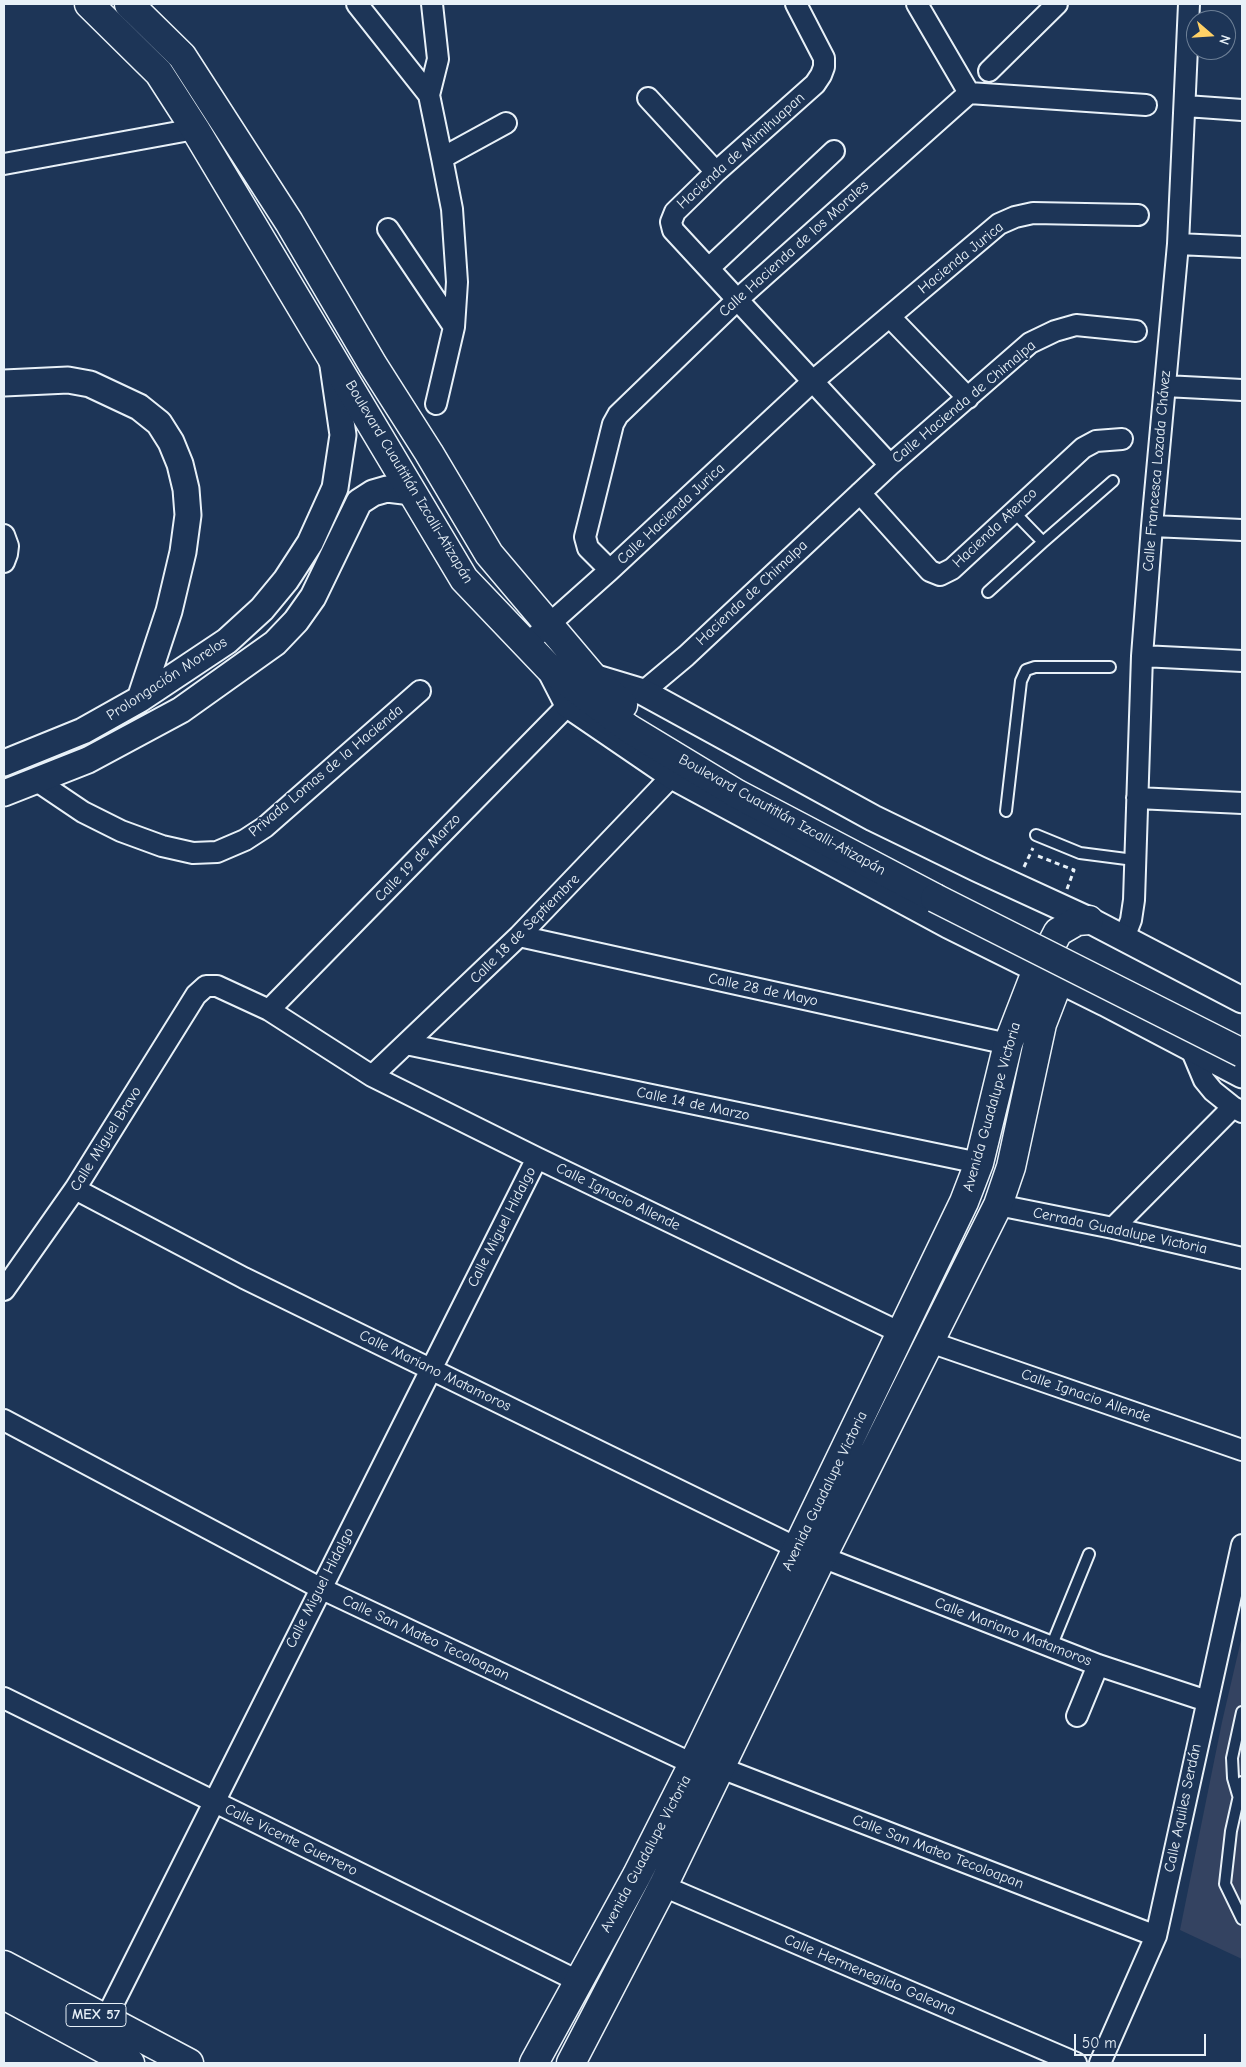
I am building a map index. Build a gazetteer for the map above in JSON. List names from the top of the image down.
{
  "streets": {
    "main road": ["Boulevard Cuautitlán Izcalli-Atizapán", "Avenida Guadalupe Victoria", "MEX 57"],
    "street": [
      "Hacienda de Mimihuapan",
      "Calle Hacienda de los Morales",
      "Hacienda Jurica",
      "Calle Hacienda de Chimalpa",
      "Calle Francesca Lozada Chávez",
      "Calle Hacienda Jurica",
      "Hacienda Atenco",
      "Hacienda de Chimalpa",
      "Prolongación Morelos",
      "Privada Lomas de la Hacienda",
      "Calle 19 de Marzo",
      "Calle 18 de Septiembre",
      "Calle 28 de Mayo",
      "Calle 14 de Marzo",
      "Calle Miguel Bravo",
      "Calle Ignacio Allende",
      "Calle Miguel Hidalgo",
      "Cerrada Guadalupe Victoria",
      "Calle Mariano Matamoros",
      "Calle San Mateo Tecoloapan",
      "Calle Aquiles Serdán",
      "Calle Vicente Guerrero",
      "Calle Hermenegildo Galeana"
    ]
  },
  "crossings": [
    ["Hacienda de Mimihuapan", "Calle Hacienda de los Morales"],
    ["Hacienda de Mimihuapan", "Hacienda Jurica"],
    ["Hacienda de Mimihuapan", "Calle Hacienda de Chimalpa"],
    ["Hacienda de Mimihuapan", "Calle Hacienda Jurica"],
    ["Calle Hacienda de los Morales", "Calle Hacienda Jurica"],
    ["Hacienda Jurica", "Calle Hacienda Jurica"],
    ["Calle Hacienda de Chimalpa", "Hacienda Atenco"],
    ["Calle Hacienda de Chimalpa", "Hacienda de Chimalpa"],
    ["Boulevard Cuautitlán Izcalli-Atizapán", "Calle Hacienda Jurica"],
    ["Boulevard Cuautitlán Izcalli-Atizapán", "Hacienda de Chimalpa"],
    ["Boulevard Cuautitlán Izcalli-Atizapán", "Prolongación Morelos"],
    ["Hacienda Atenco", "Hacienda de Chimalpa"],
    ["Prolongación Morelos", "Privada Lomas de la Hacienda"],
    ["Calle 19 de Marzo", "Calle Ignacio Allende"],
    ["Calle 18 de Septiembre", "Calle 28 de Mayo"],
    ["Calle 18 de Septiembre", "Calle 14 de Marzo"],
    ["Calle 18 de Septiembre", "Calle Ignacio Allende"],
    ["Calle 28 de Mayo", "Avenida Guadalupe Victoria"],
    ["Calle 14 de Marzo", "Avenida Guadalupe Victoria"],
    ["Avenida Guadalupe Victoria", "Calle Ignacio Allende"],
    ["Avenida Guadalupe Victoria", "Cerrada Guadalupe Victoria"],
    ["Avenida Guadalupe Victoria", "Calle Mariano Matamoros"],
    ["Avenida Guadalupe Victoria", "Calle San Mateo Tecoloapan"],
    ["Avenida Guadalupe Victoria", "Calle Vicente Guerrero"],
    ["Avenida Guadalupe Victoria", "Calle Hermenegildo Galeana"],
    ["Calle Miguel Bravo", "Calle Ignacio Allende"],
    ["Calle Miguel Bravo", "Calle Mariano Matamoros"],
    ["Calle Ignacio Allende", "Calle Miguel Hidalgo"],
    ["Calle Miguel Hidalgo", "Calle Mariano Matamoros"],
    ["Calle Miguel Hidalgo", "Calle San Mateo Tecoloapan"],
    ["Calle Miguel Hidalgo", "Calle Vicente Guerrero"],
    ["Calle Miguel Hidalgo", "MEX 57"],
    ["Calle Mariano Matamoros", "Calle Aquiles Serdán"],
    ["Calle San Mateo Tecoloapan", "Calle Aquiles Serdán"]
  ],
  "scale_bar": "50 m",
  "north": "right"
}
